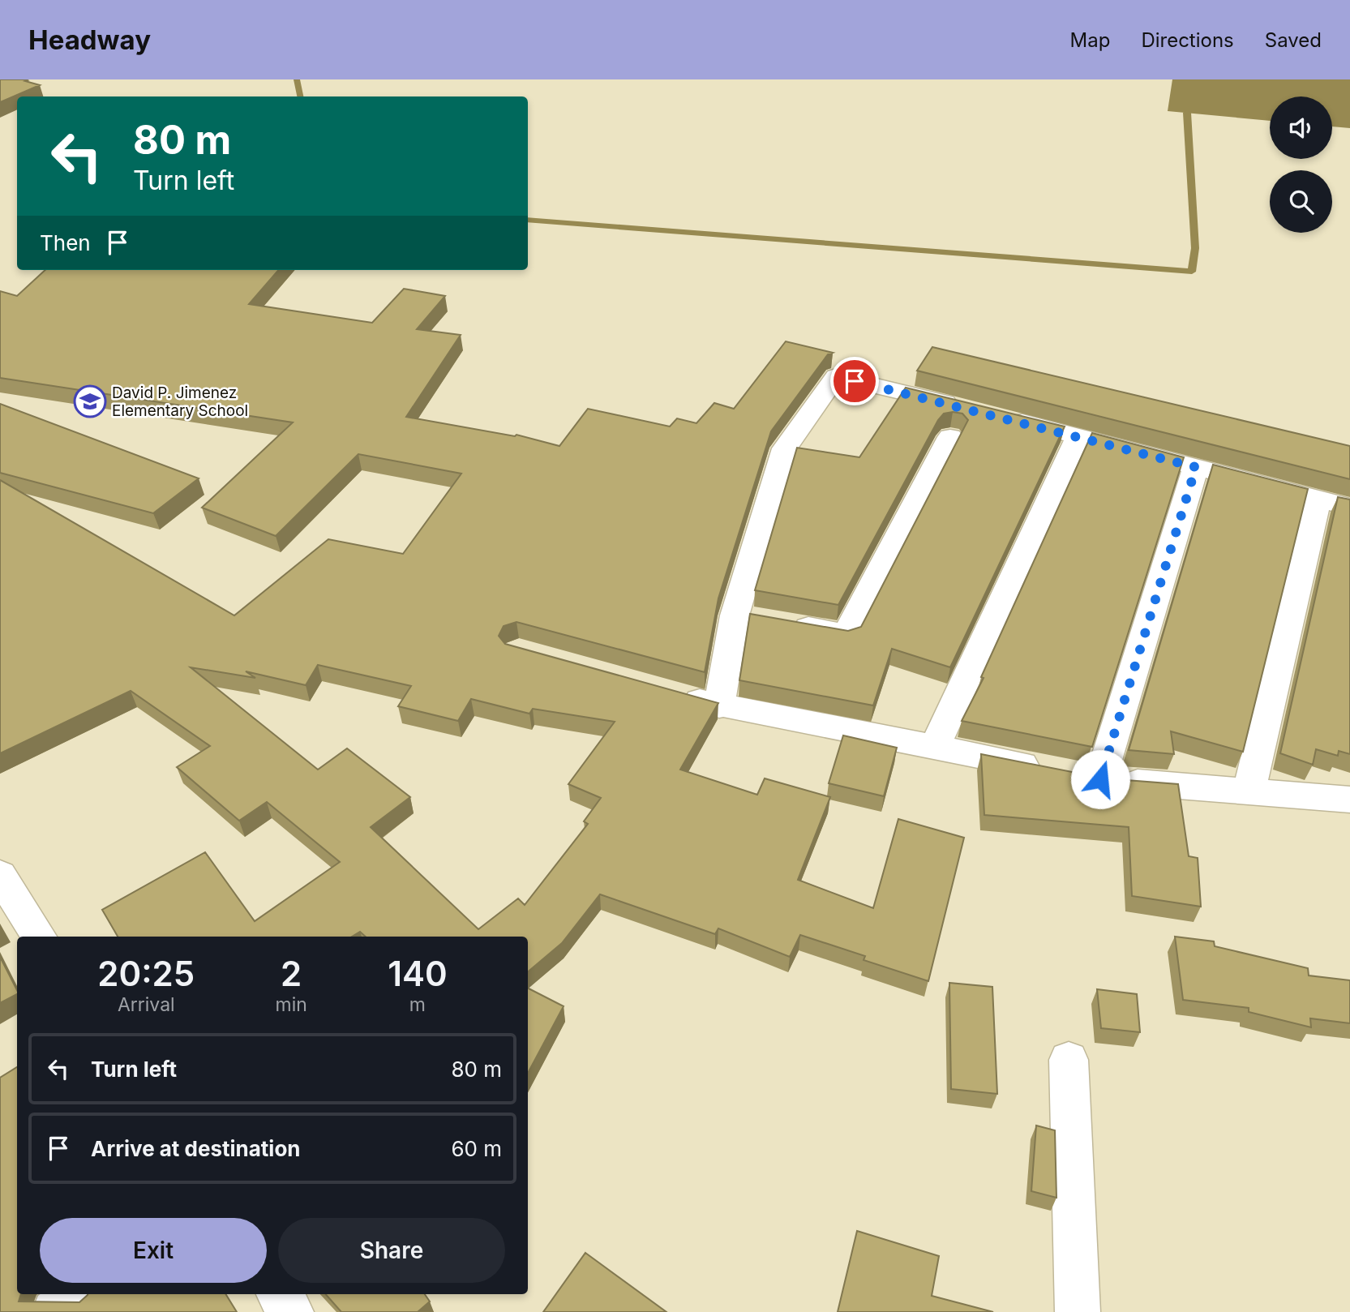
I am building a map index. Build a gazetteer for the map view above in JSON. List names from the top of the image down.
{
  "places": {
    "school or university": ["David P. Jimenez Elementary School"]
  },
  "page": {
    "header": "Headway",
    "nav": ["Map", "Directions", "Saved"],
    "turn": ["80 m", "Turn left"],
    "then": "Then",
    "eta": [
      "20:25",
      "Arrival",
      "2",
      "min",
      "140",
      "m"
    ],
    "list": [
      {
        "name": "Turn left",
        "value": "80 m"
      },
      {
        "name": "Arrive at destination",
        "value": "60 m"
      }
    ],
    "buttons": ["Exit", "Share"]
  }
}
